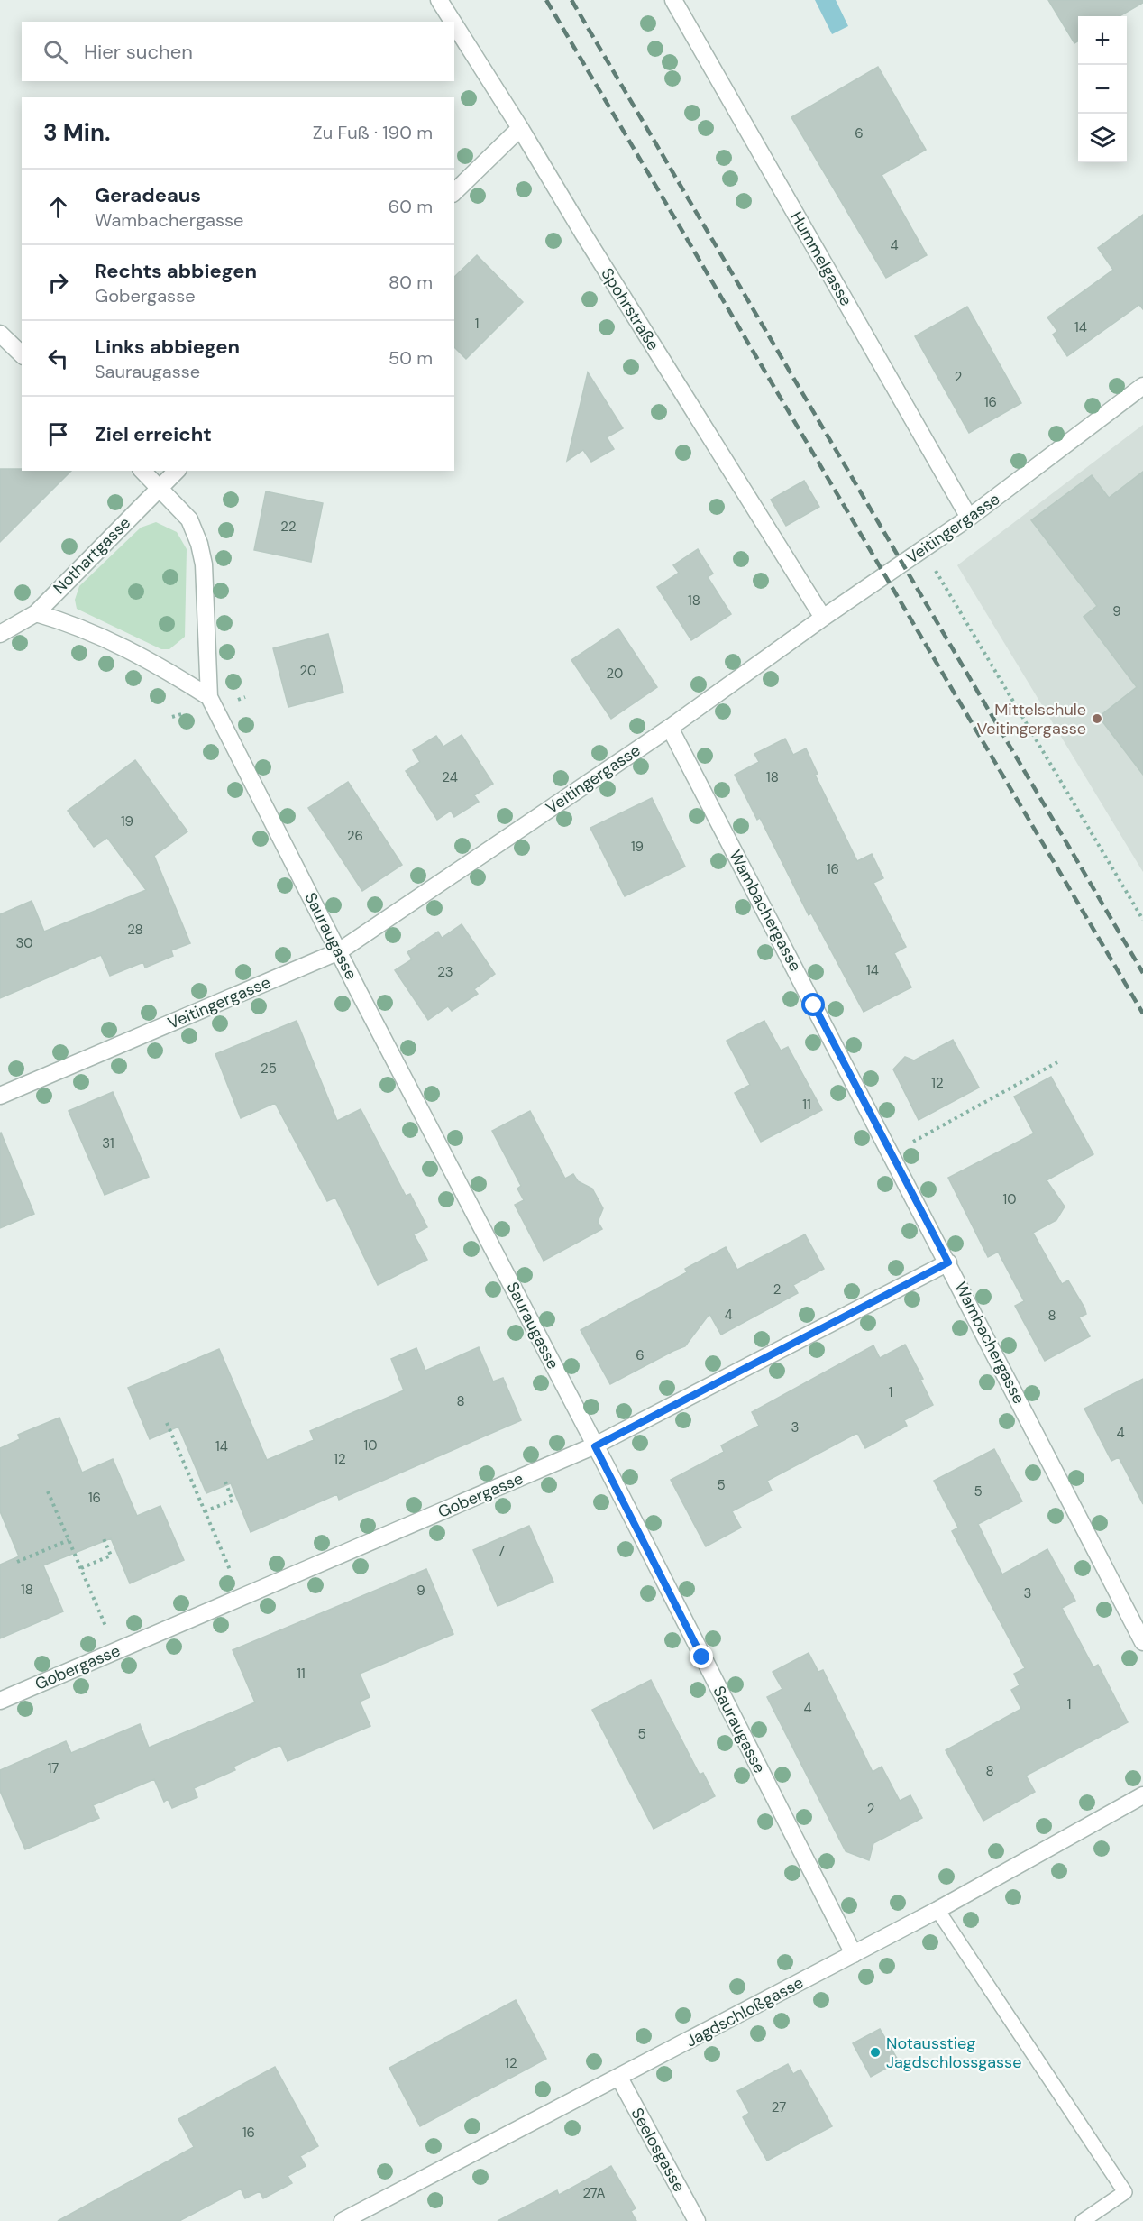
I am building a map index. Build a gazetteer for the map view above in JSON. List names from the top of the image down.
{
  "streets": {
    "street": [
      "Hummelgasse",
      "Spohrstraße",
      "Veitingergasse",
      "Nothartgasse",
      "Wambachergasse",
      "Sauraugasse",
      "Gobergasse",
      "Jagdschloßgasse",
      "Seelosgasse"
    ]
  },
  "crossings": [
    ["Hummelgasse", "Veitingergasse"],
    ["Spohrstraße", "Veitingergasse"],
    ["Veitingergasse", "Wambachergasse"],
    ["Veitingergasse", "Sauraugasse"],
    ["Nothartgasse", "Sauraugasse"],
    ["Wambachergasse", "Gobergasse"],
    ["Sauraugasse", "Gobergasse"],
    ["Sauraugasse", "Jagdschloßgasse"],
    ["Jagdschloßgasse", "Seelosgasse"]
  ],
  "places": ["Mittelschule Veitingergasse", "Notausstieg Jagdschlossgasse"],
  "house_numbers": [
    "6",
    "4",
    "1",
    "14",
    "2",
    "16",
    "22",
    "18",
    "9",
    "20",
    "20",
    "24",
    "18",
    "19",
    "26",
    "19",
    "16",
    "28",
    "30",
    "14",
    "23",
    "25",
    "12",
    "11",
    "31",
    "10",
    "2",
    "4",
    "8",
    "6",
    "1",
    "8",
    "3",
    "4",
    "10",
    "14",
    "12",
    "5",
    "5",
    "16",
    "7",
    "18",
    "9",
    "3",
    "11",
    "1",
    "4",
    "5",
    "17",
    "8",
    "2",
    "12",
    "27",
    "16",
    "27A"
  ],
  "page": {
    "map_buttons": ["+", "−"],
    "search": "Hier suchen",
    "heading": ["3 Min.", "Zu Fuß · 190 m"],
    "list": [
      ["Geradeaus", "Wambachergasse", "60 m"],
      ["Rechts abbiegen", "Gobergasse", "80 m"],
      ["Links abbiegen", "Sauraugasse", "50 m"],
      "Ziel erreicht"
    ]
  }
}
